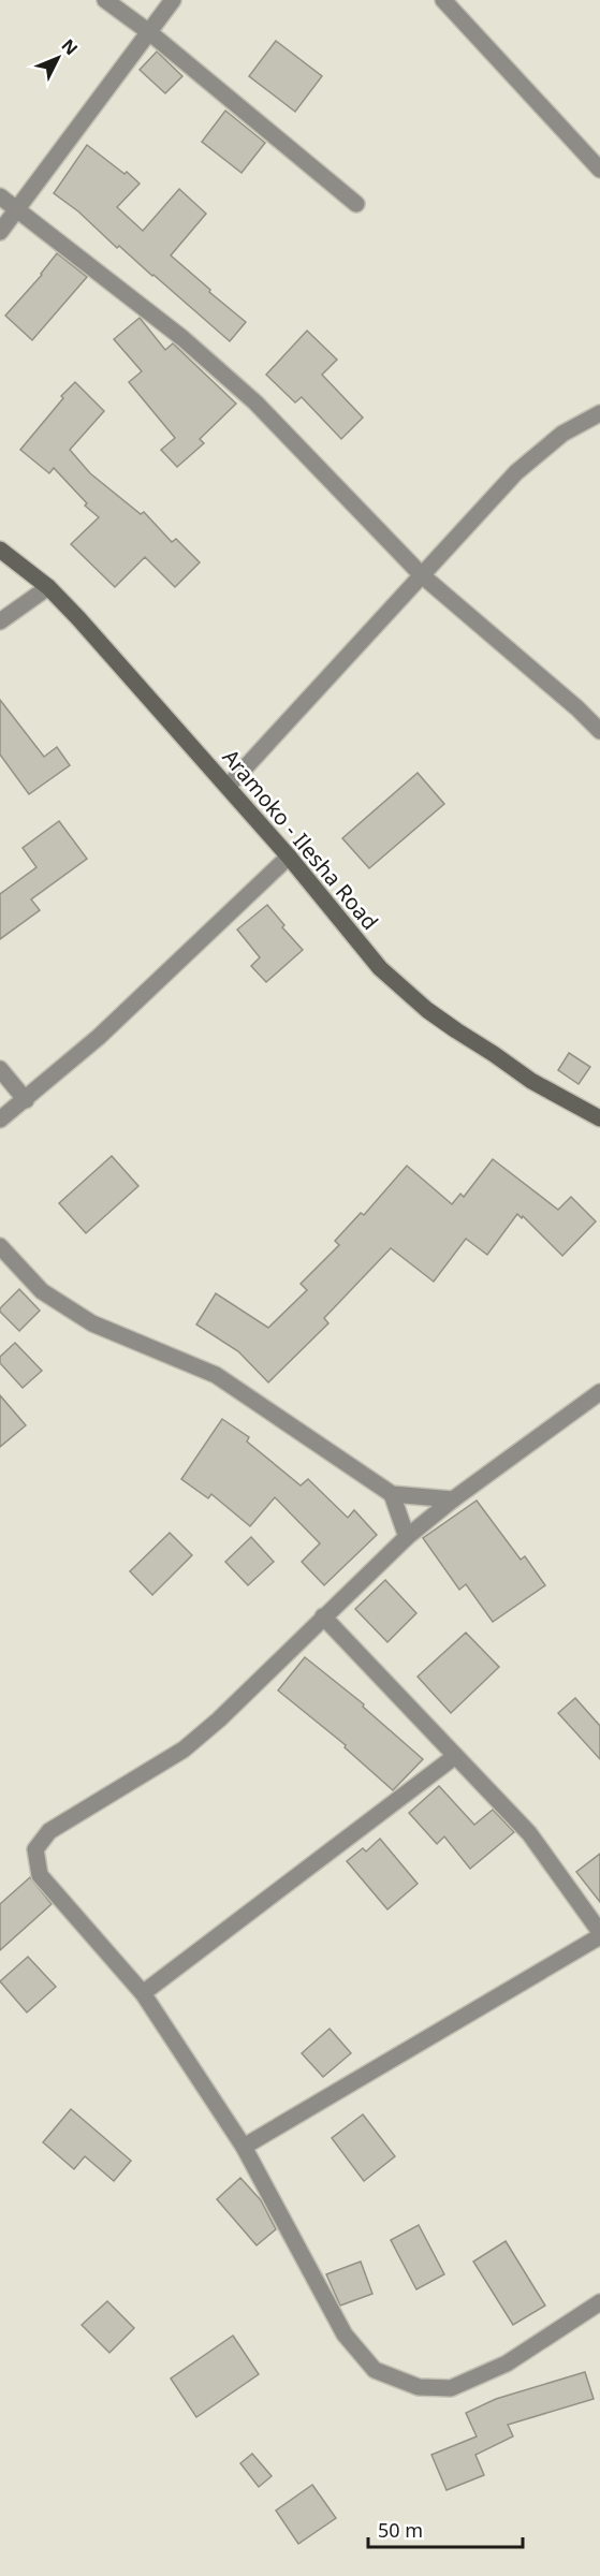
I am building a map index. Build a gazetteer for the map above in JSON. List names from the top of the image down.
{
  "streets": {
    "main road": ["Aramoko - Ilesha Road"]
  },
  "scale_bar": "50 m",
  "north": "top right"
}
